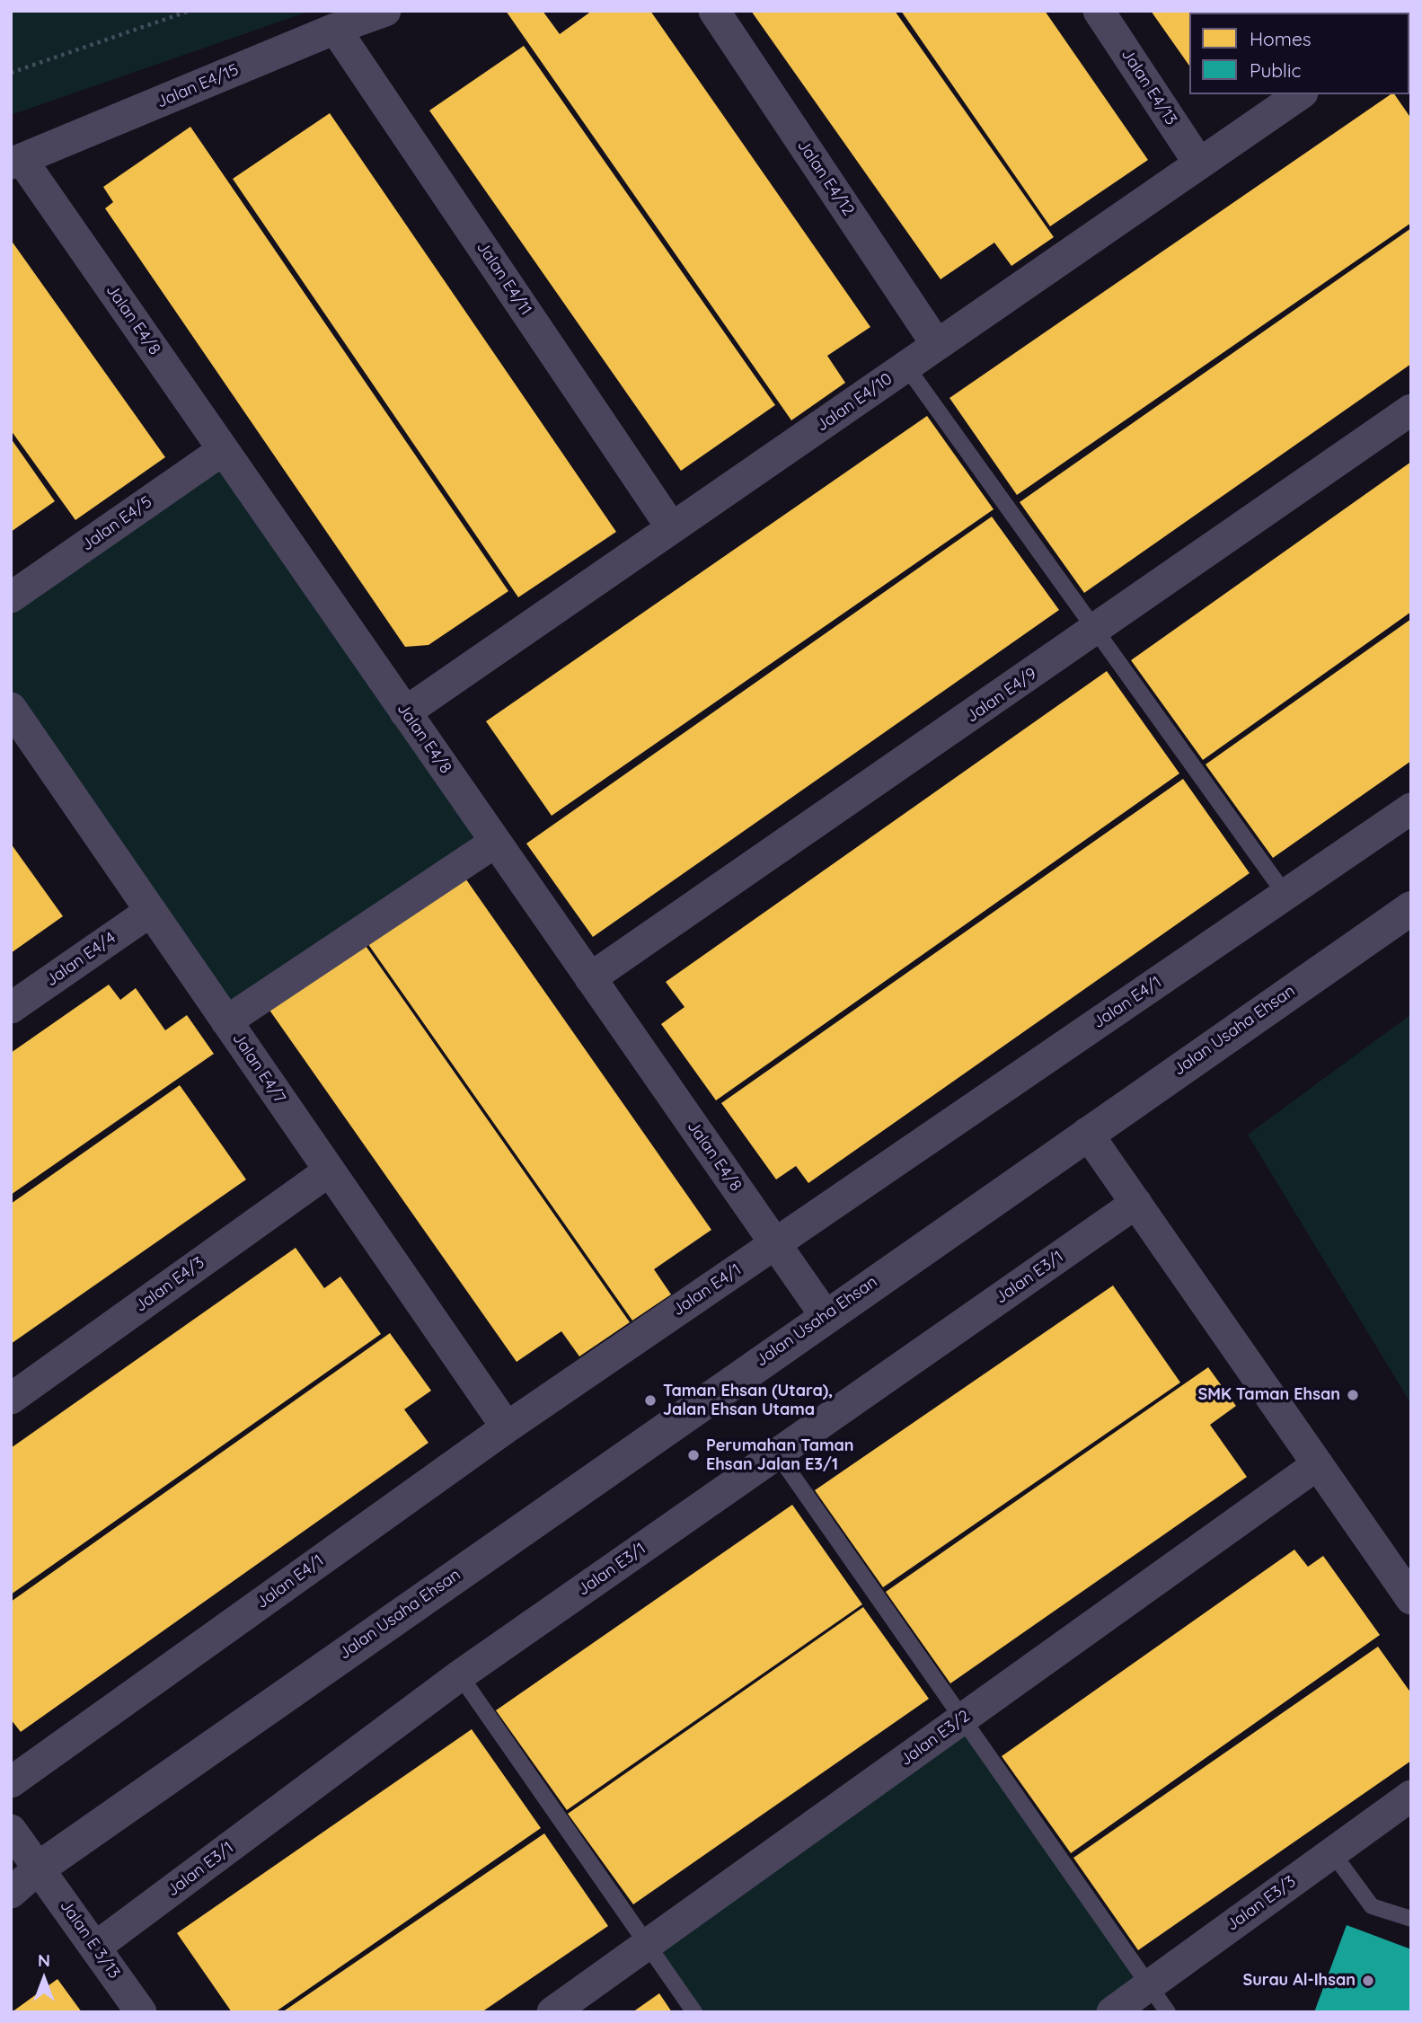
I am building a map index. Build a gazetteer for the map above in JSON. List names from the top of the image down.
{
  "streets": {
    "street": [
      "Jalan E4/15",
      "Jalan E4/13",
      "Jalan E4/12",
      "Jalan E4/11",
      "Jalan E4/8",
      "Jalan E4/10",
      "Jalan E4/5",
      "Jalan E4/9",
      "Jalan E4/4",
      "Jalan E4/1",
      "Jalan Usaha Ehsan",
      "Jalan E4/7",
      "Jalan E3/1",
      "Jalan E4/3",
      "Jalan E3/2",
      "Jalan E3/3",
      "Jalan E 3/13"
    ]
  },
  "crossings": [
    ["Jalan E4/15", "Jalan E4/11"],
    ["Jalan E4/15", "Jalan E4/8"],
    ["Jalan E4/13", "Jalan E4/10"],
    ["Jalan E4/12", "Jalan E4/10"],
    ["Jalan E4/11", "Jalan E4/10"],
    ["Jalan E4/8", "Jalan E4/10"],
    ["Jalan E4/8", "Jalan E4/5"],
    ["Jalan E4/8", "Jalan E4/9"],
    ["Jalan E4/8", "Jalan E4/1"],
    ["Jalan E4/8", "Jalan Usaha Ehsan"],
    ["Jalan E4/4", "Jalan E4/7"],
    ["Jalan E4/1", "Jalan E4/7"],
    ["Jalan Usaha Ehsan", "Jalan E 3/13"],
    ["Jalan E4/7", "Jalan E4/3"],
    ["Jalan E3/1", "Jalan E 3/13"]
  ],
  "places": [
    "SMK Taman Ehsan",
    "Taman Ehsan (Utara), Jalan Ehsan Utama",
    "Perumahan Taman Ehsan Jalan E3/1",
    "Surau Al-Ihsan"
  ],
  "legend": ["Homes", "Public"],
  "north": "top"
}
